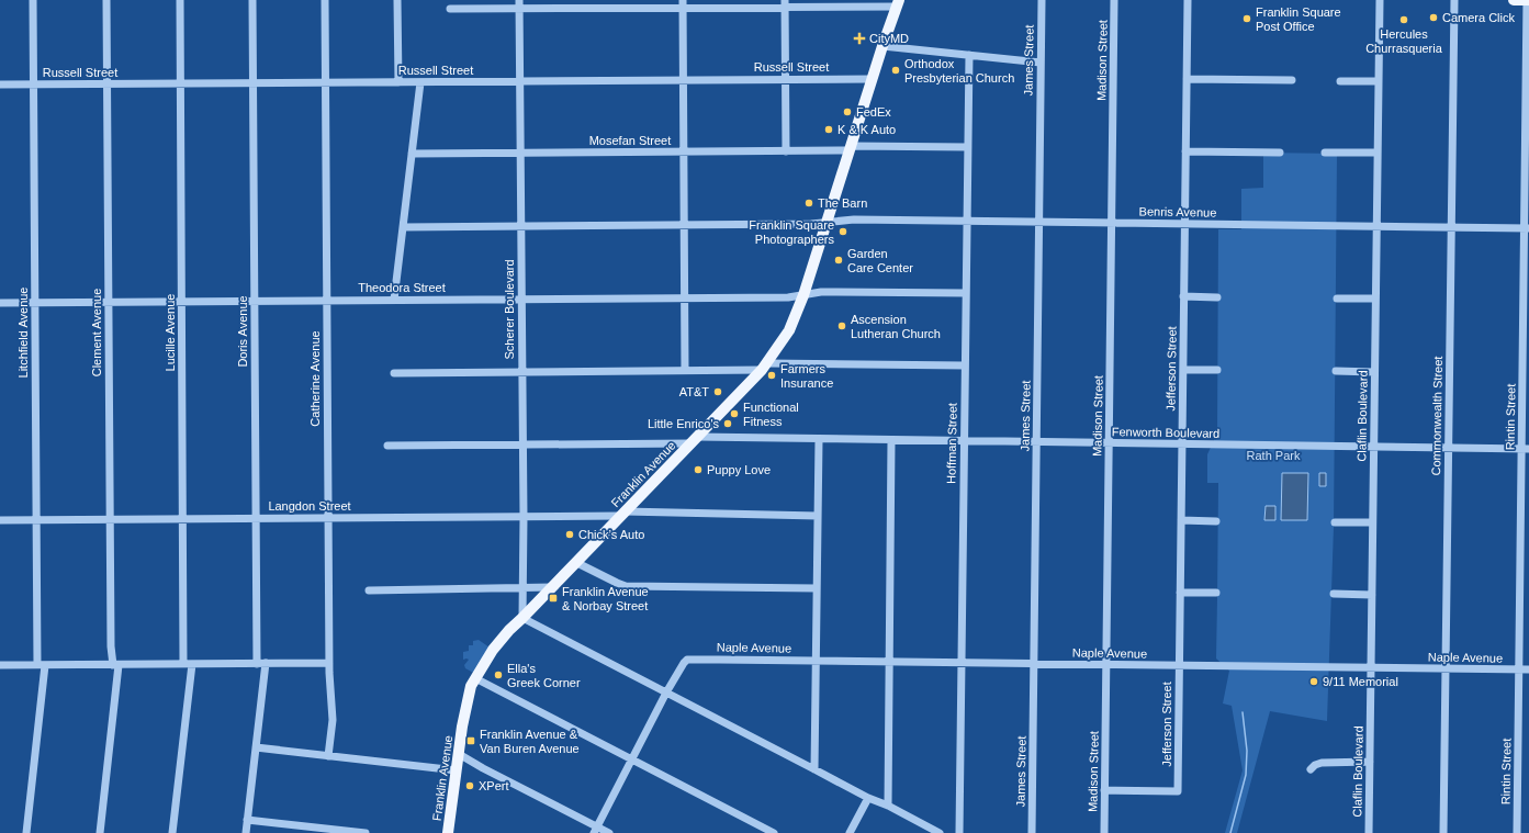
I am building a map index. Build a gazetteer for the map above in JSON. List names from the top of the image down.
{
  "streets": {
    "main road": ["Franklin Avenue"],
    "street": [
      "James Street",
      "Madison Street",
      "Russell Street",
      "Mosefan Street",
      "Benris Avenue",
      "Theodora Street",
      "Scherer Boulevard",
      "Doris Avenue",
      "Litchfield Avenue",
      "Clement Avenue",
      "Lucille Avenue",
      "Jefferson Street",
      "Catherine Avenue",
      "Claflin Boulevard",
      "Commonwealth Street",
      "Rintin Street",
      "Fenworth Boulevard",
      "Hoffman Street",
      "Langdon Street",
      "Naple Avenue"
    ]
  },
  "crossings": [
    ["James Street", "Benris Avenue"],
    ["James Street", "Fenworth Boulevard"],
    ["James Street", "Naple Avenue"],
    ["Madison Street", "Benris Avenue"],
    ["Madison Street", "Jefferson Street"],
    ["Madison Street", "Fenworth Boulevard"],
    ["Madison Street", "Naple Avenue"],
    ["Russell Street", "Scherer Boulevard"],
    ["Russell Street", "Doris Avenue"],
    ["Russell Street", "Litchfield Avenue"],
    ["Russell Street", "Clement Avenue"],
    ["Russell Street", "Lucille Avenue"],
    ["Russell Street", "Catherine Avenue"],
    ["Russell Street", "Franklin Avenue"],
    ["Mosefan Street", "Scherer Boulevard"],
    ["Mosefan Street", "Hoffman Street"],
    ["Mosefan Street", "Franklin Avenue"],
    ["Benris Avenue", "Scherer Boulevard"],
    ["Benris Avenue", "Jefferson Street"],
    ["Benris Avenue", "Claflin Boulevard"],
    ["Benris Avenue", "Commonwealth Street"],
    ["Benris Avenue", "Rintin Street"],
    ["Benris Avenue", "Hoffman Street"],
    ["Benris Avenue", "Franklin Avenue"],
    ["Theodora Street", "Scherer Boulevard"],
    ["Theodora Street", "Doris Avenue"],
    ["Theodora Street", "Litchfield Avenue"],
    ["Theodora Street", "Clement Avenue"],
    ["Theodora Street", "Lucille Avenue"],
    ["Theodora Street", "Catherine Avenue"],
    ["Theodora Street", "Hoffman Street"],
    ["Theodora Street", "Franklin Avenue"],
    ["Scherer Boulevard", "Fenworth Boulevard"],
    ["Scherer Boulevard", "Franklin Avenue"],
    ["Scherer Boulevard", "Langdon Street"],
    ["Doris Avenue", "Langdon Street"],
    ["Litchfield Avenue", "Langdon Street"],
    ["Clement Avenue", "Langdon Street"],
    ["Lucille Avenue", "Langdon Street"],
    ["Jefferson Street", "Fenworth Boulevard"],
    ["Jefferson Street", "Naple Avenue"],
    ["Catherine Avenue", "Langdon Street"],
    ["Claflin Boulevard", "Fenworth Boulevard"],
    ["Claflin Boulevard", "Naple Avenue"],
    ["Commonwealth Street", "Fenworth Boulevard"],
    ["Commonwealth Street", "Naple Avenue"],
    ["Rintin Street", "Fenworth Boulevard"],
    ["Rintin Street", "Naple Avenue"],
    ["Fenworth Boulevard", "Hoffman Street"],
    ["Fenworth Boulevard", "Franklin Avenue"],
    ["Hoffman Street", "Naple Avenue"],
    ["Franklin Avenue", "Langdon Street"]
  ],
  "parks": ["Rath Park"],
  "places": {
    "other": [
      "Camera Click",
      "Franklin Square Post Office",
      "Hercules Churrasqueria",
      "Orthodox Presbyterian Church",
      "FedEx",
      "K & K Auto",
      "The Barn",
      "Franklin Square Photographers",
      "Garden Care Center",
      "Ascension Lutheran Church",
      "Farmers Insurance",
      "AT&T",
      "Functional Fitness",
      "Little Enrico's",
      "Puppy Love",
      "Chick’s Auto",
      "Ella's Greek Corner",
      "9/11 Memorial",
      "XPert"
    ],
    "health": ["CityMD"],
    "transit": ["Franklin Avenue & Norbay Street", "Franklin Avenue & Van Buren Avenue"]
  }
}
